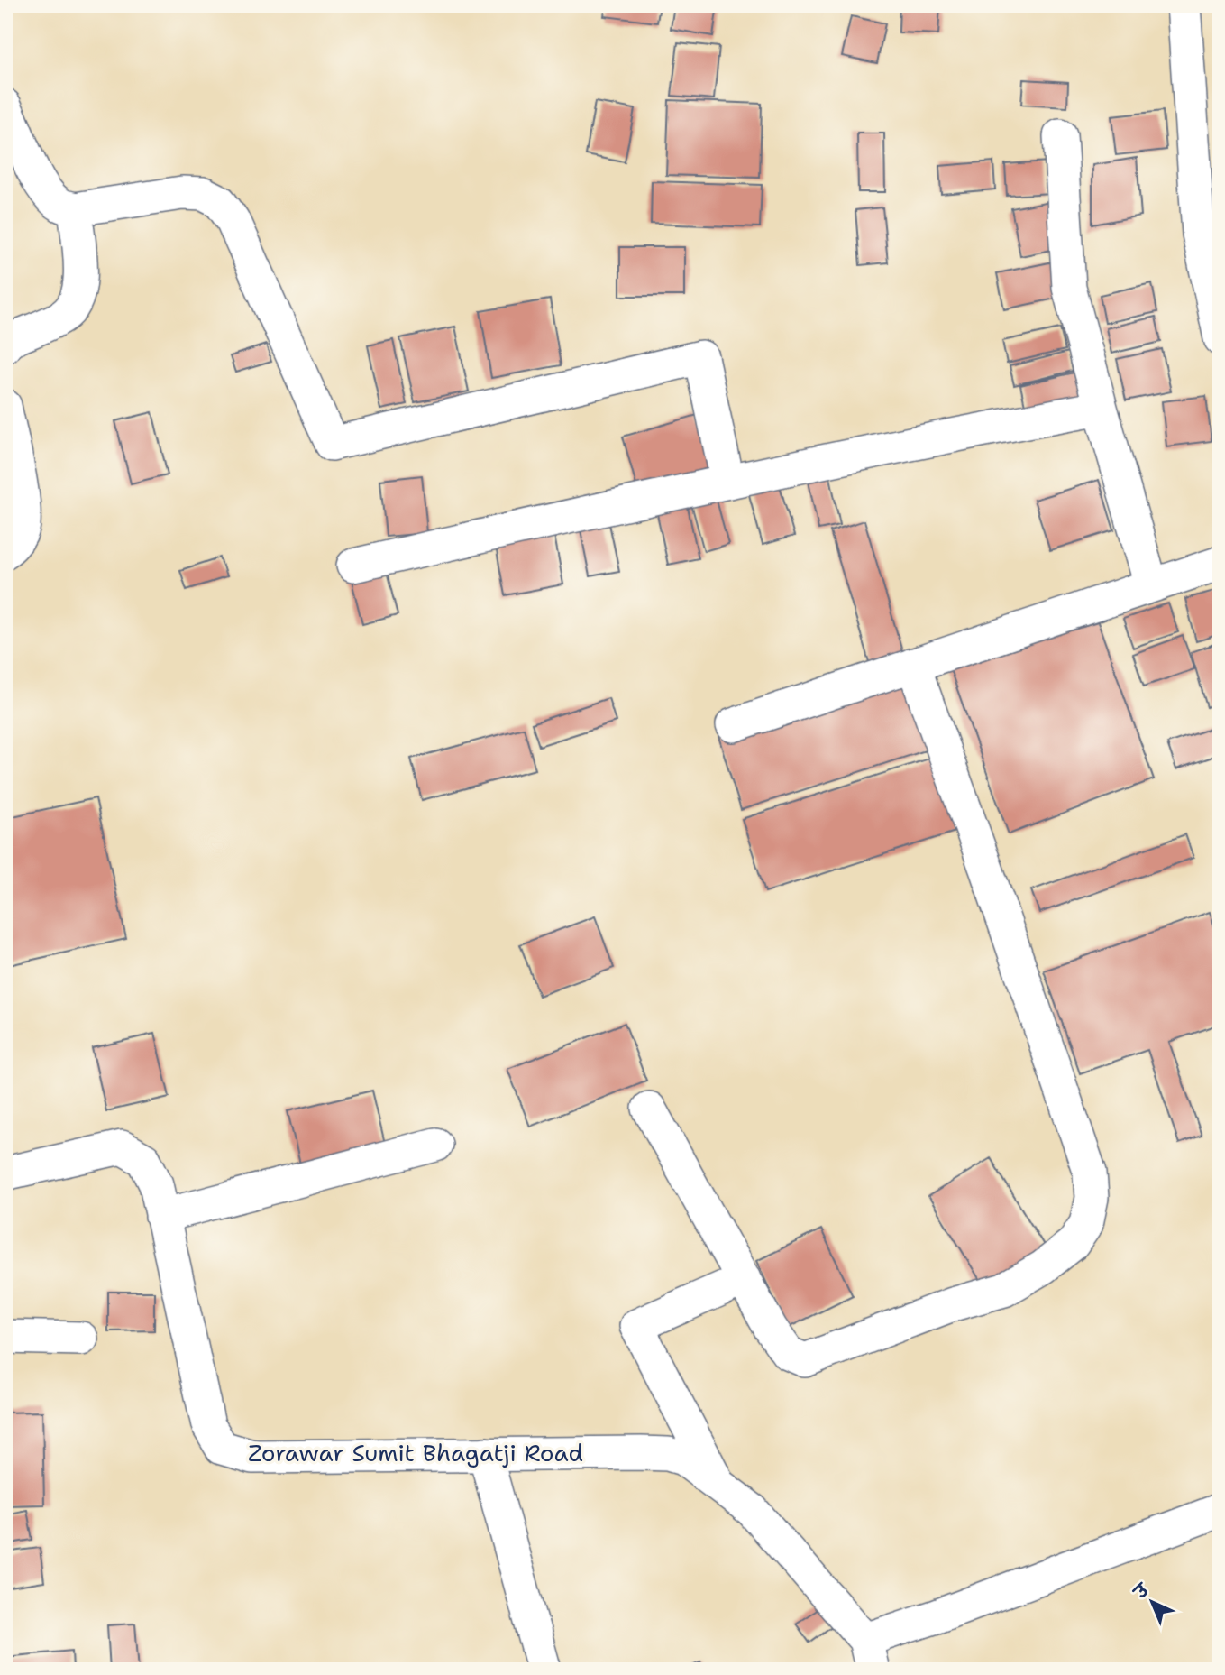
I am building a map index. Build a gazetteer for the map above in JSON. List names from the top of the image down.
{
  "streets": {
    "street": ["Zorawar Sumit Bhagatji Road"]
  },
  "north": "top left"
}
